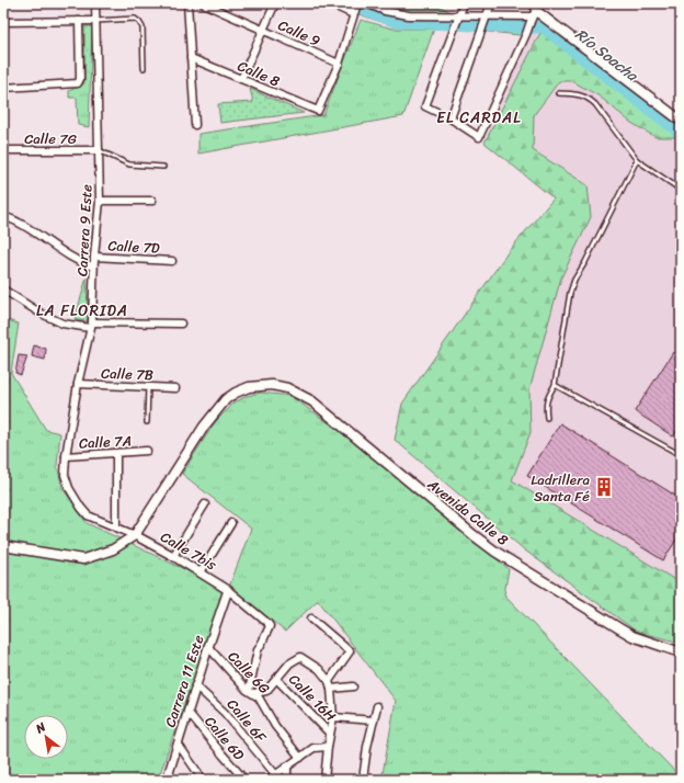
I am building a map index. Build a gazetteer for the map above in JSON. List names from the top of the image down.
{
  "streets": {
    "main road": ["Avenida Calle 8"],
    "street": [
      "Calle 9",
      "Calle 8",
      "Calle 7G",
      "Carrera 9 Este",
      "Calle 7D",
      "Calle 7B",
      "Calle 7A",
      "Calle 7bis",
      "Calle 6G",
      "Carrera 11 Este",
      "Calle 16H",
      "Calle 6F",
      "Calle 6D"
    ]
  },
  "crossings": [
    ["Calle 9", "Calle 8"],
    ["Calle 7G", "Carrera 9 Este"],
    ["Carrera 9 Este", "Calle 7D"],
    ["Carrera 9 Este", "Calle 7B"],
    ["Carrera 9 Este", "Calle 7A"],
    ["Avenida Calle 8", "Calle 7bis"],
    ["Calle 7bis", "Carrera 11 Este"],
    ["Calle 6G", "Carrera 11 Este"],
    ["Carrera 11 Este", "Calle 6F"],
    ["Carrera 11 Este", "Calle 6D"]
  ],
  "districts": ["EL CARDAL", "LA FLORIDA"],
  "water": ["Río Soacha"],
  "places": {
    "building": ["Ladrillera Santa Fé"]
  },
  "north": "top left"
}
